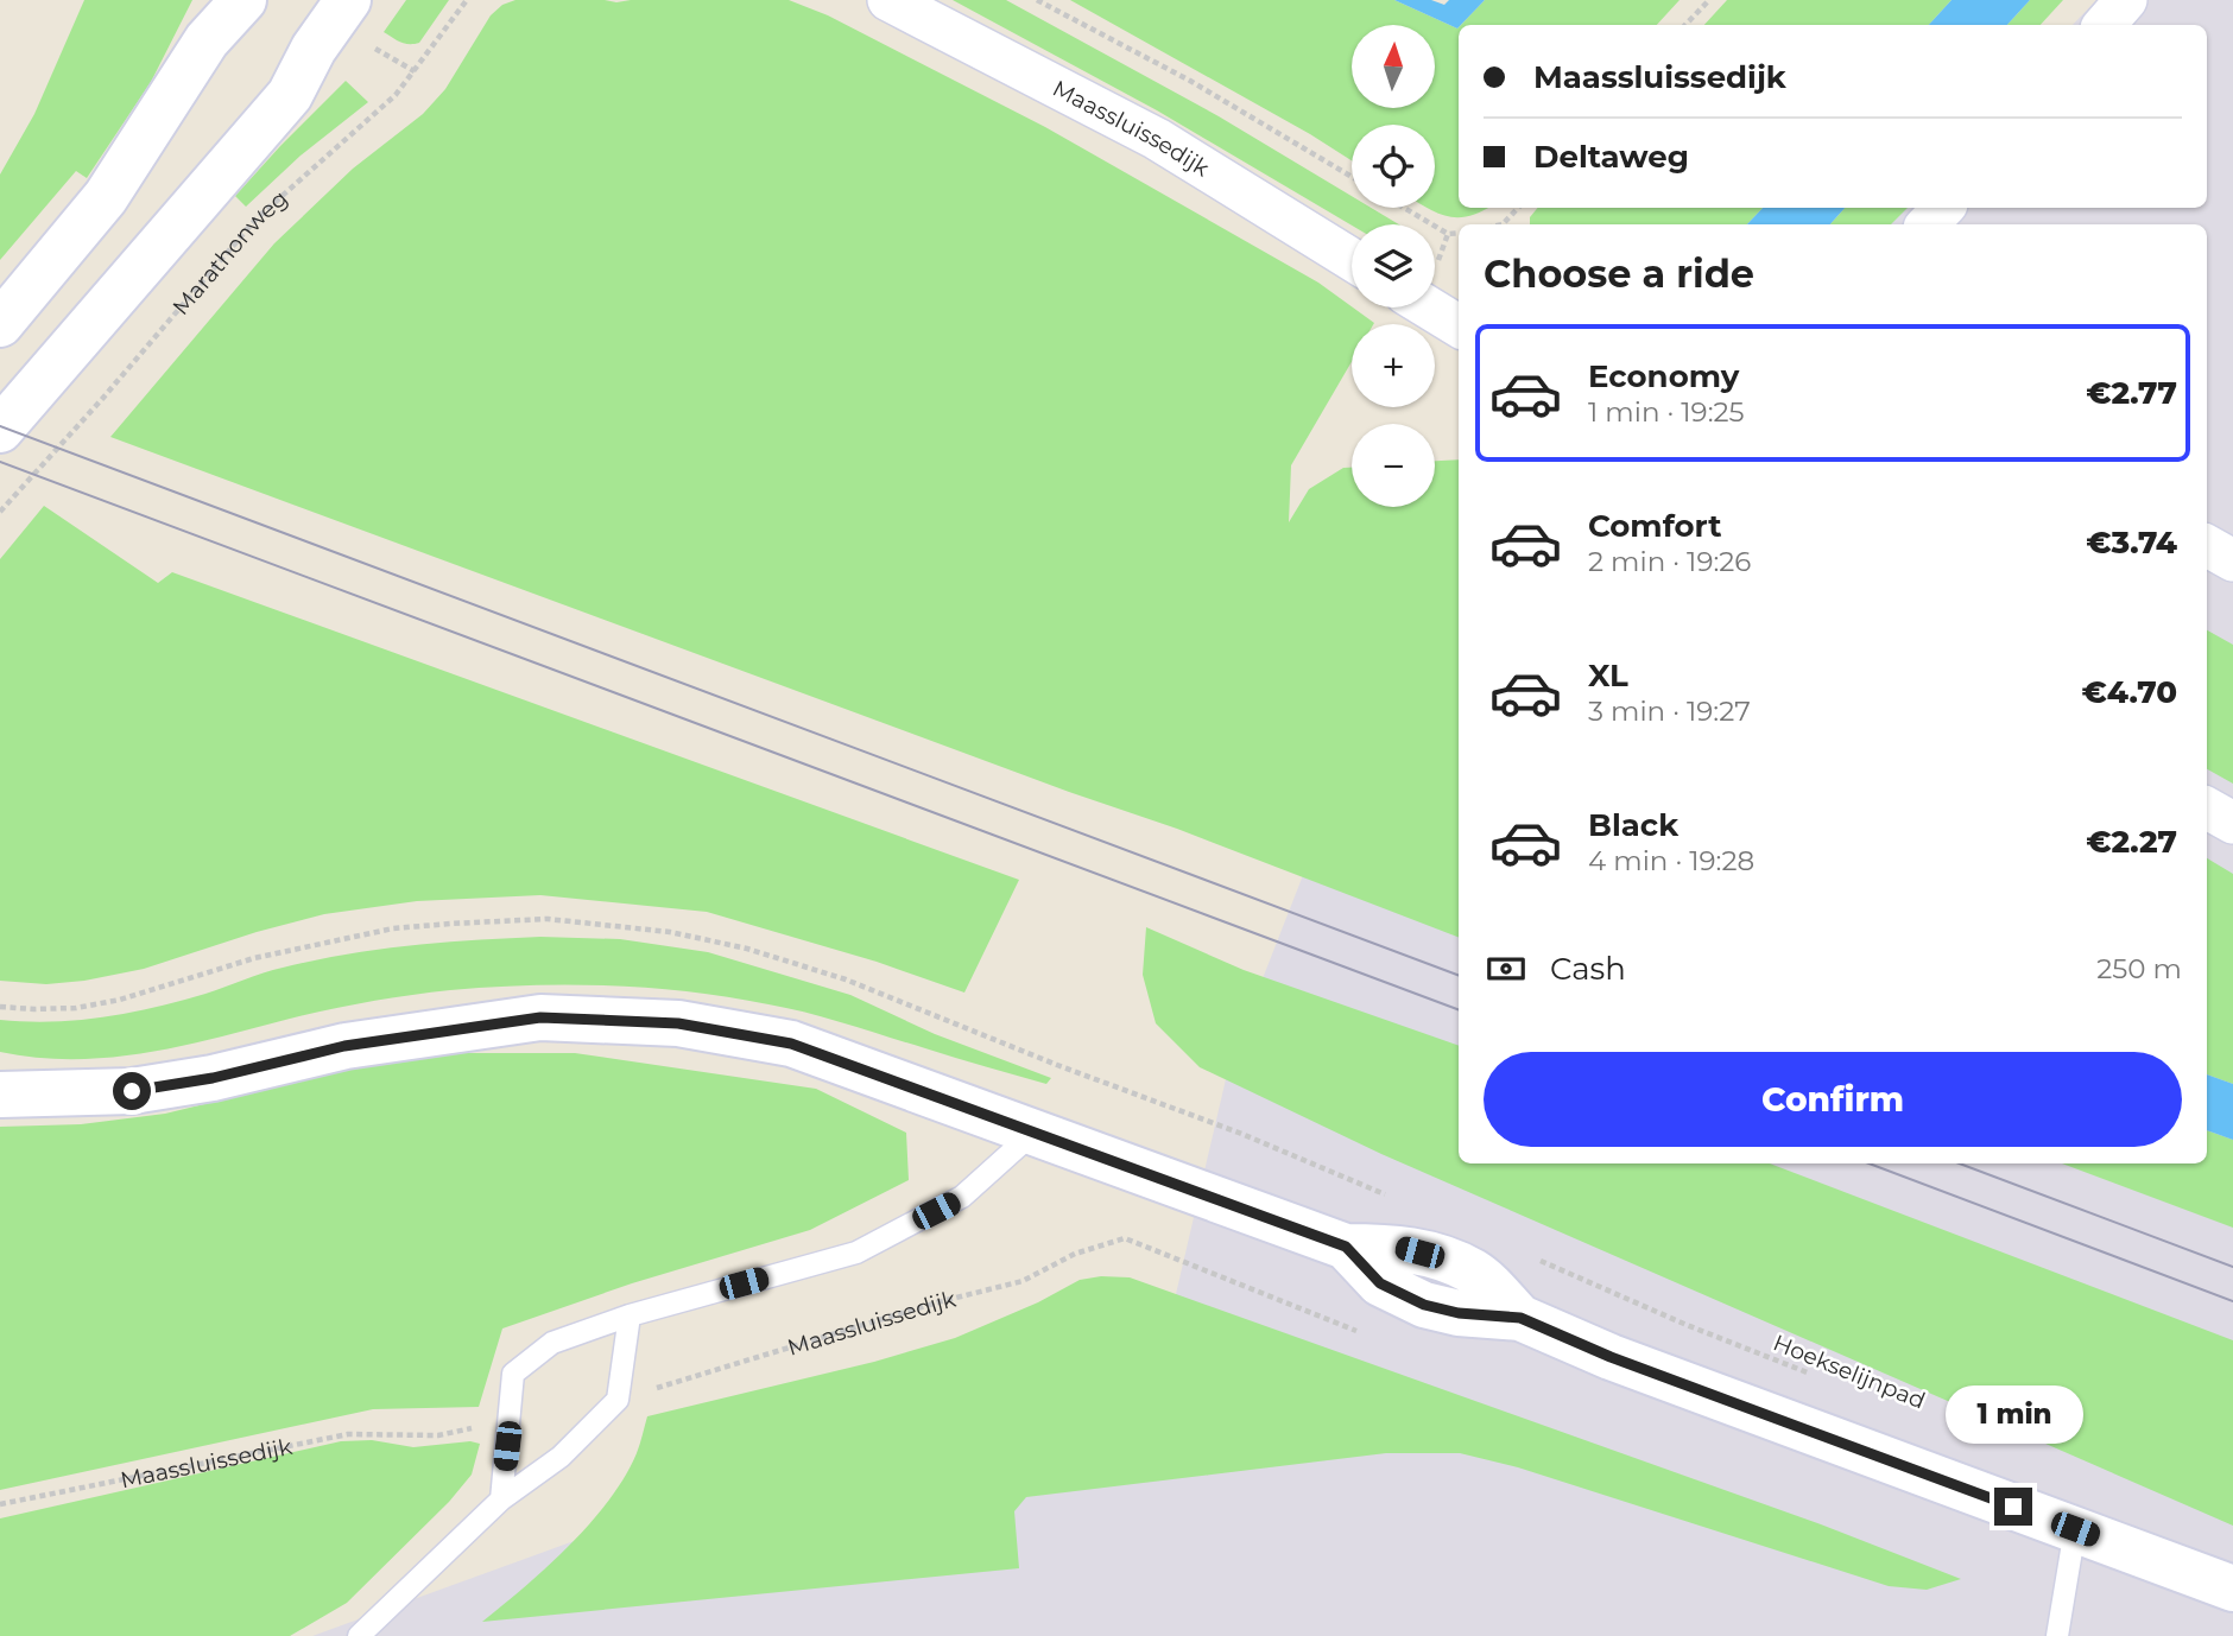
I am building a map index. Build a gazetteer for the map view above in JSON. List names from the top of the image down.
{
  "streets": {
    "street": ["Maassluissedijk"],
    "path": ["Marathonweg", "Hoekselijnpad"]
  },
  "north": "top",
  "page": {
    "map_buttons": ["+", "−"],
    "banner": ["Maassluissedijk", "Deltaweg"],
    "heading": "Choose a ride",
    "list": [
      {
        "name": "Economy",
        "note": "1 min · 19:25",
        "value": "€2.77"
      },
      {
        "name": "Comfort",
        "note": "2 min · 19:26",
        "value": "€3.74"
      },
      {
        "name": "XL",
        "note": "3 min · 19:27",
        "value": "€4.70"
      },
      {
        "name": "Black",
        "note": "4 min · 19:28",
        "value": "€2.27"
      }
    ],
    "pay": ["Cash", "250 m"],
    "buttons": "Confirm",
    "bubble": "1 min"
  }
}
